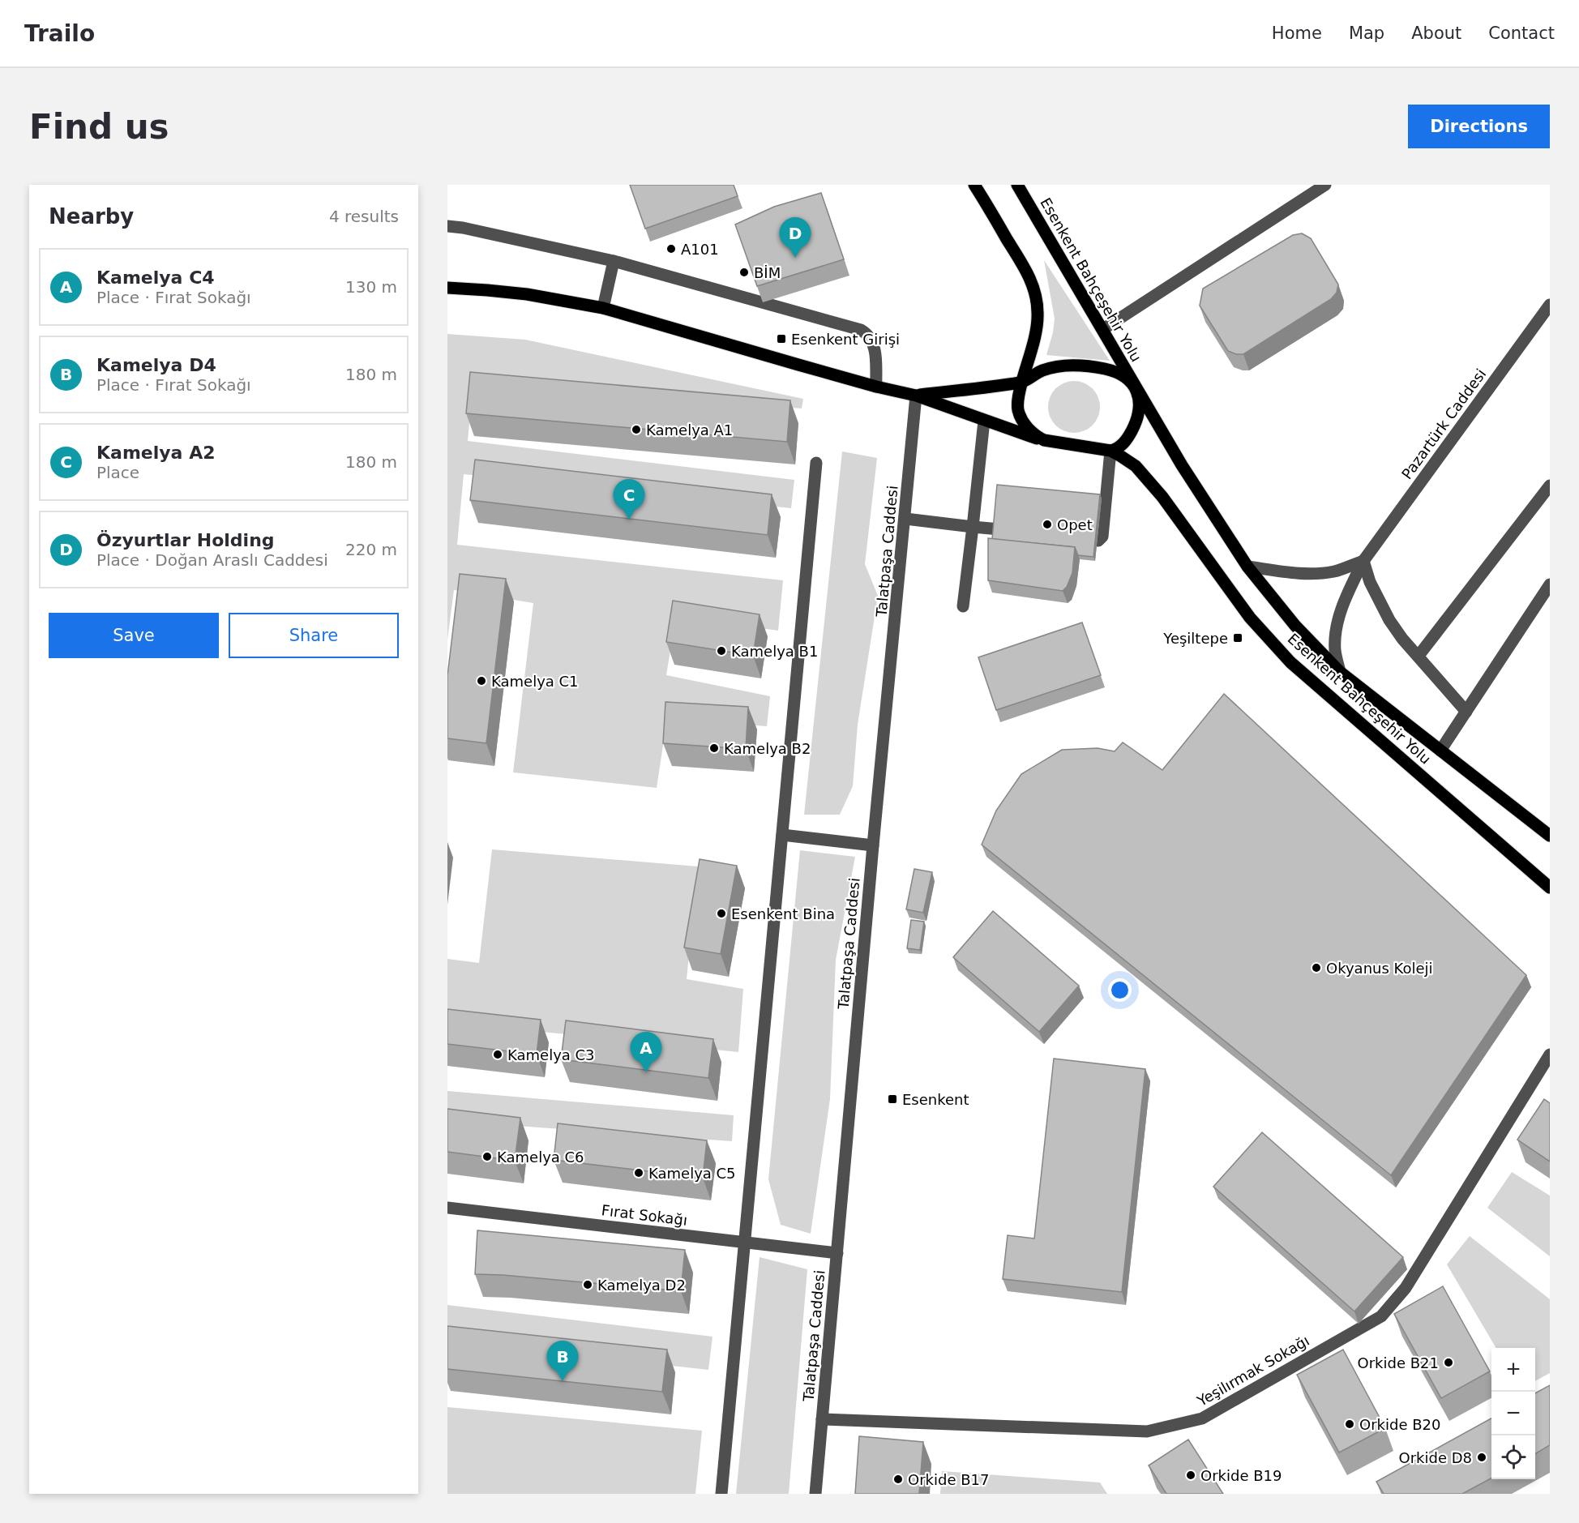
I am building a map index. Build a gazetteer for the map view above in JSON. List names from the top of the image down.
{
  "streets": {
    "main road": ["Esenkent Bahçeşehir Yolu"],
    "street": [
      "Pazartürk Caddesi",
      "Talatpaşa Caddesi",
      "Fırat Sokağı",
      "Yeşilırmak Sokağı"
    ]
  },
  "crossings": [
    ["Esenkent Bahçeşehir Yolu", "Pazartürk Caddesi"],
    ["Talatpaşa Caddesi", "Fırat Sokağı"],
    ["Talatpaşa Caddesi", "Yeşilırmak Sokağı"]
  ],
  "places": {
    "other": [
      "A101",
      "BİM",
      "Kamelya A1",
      "Opet",
      "Kamelya B1",
      "Kamelya C1",
      "Kamelya B2",
      "Esenkent Bina",
      "Okyanus Koleji",
      "Kamelya C3",
      "Kamelya C6",
      "Kamelya C5",
      "Kamelya D2",
      "Orkide B21",
      "Orkide B20",
      "Orkide D8",
      "Orkide B19",
      "Orkide B17"
    ],
    "transit": ["Esenkent Girişi", "Yeşiltepe", "Esenkent"]
  },
  "page": {
    "header": "Trailo",
    "nav": [
      "Home",
      "Map",
      "About",
      "Contact"
    ],
    "buttons": [
      "Directions",
      ["Save", "Share"]
    ],
    "title": "Find us",
    "heading": ["Nearby", "4 results"],
    "pins": [
      "D",
      "C",
      "A",
      "B"
    ],
    "list": [
      {
        "mark": "A",
        "name": "Kamelya C4",
        "note": "Place · Fırat Sokağı",
        "value": "130 m"
      },
      {
        "mark": "B",
        "name": "Kamelya D4",
        "note": "Place · Fırat Sokağı",
        "value": "180 m"
      },
      {
        "mark": "C",
        "name": "Kamelya A2",
        "note": "Place",
        "value": "180 m"
      },
      {
        "mark": "D",
        "name": "Özyurtlar Holding",
        "note": "Place · Doğan Araslı Caddesi",
        "value": "220 m"
      }
    ],
    "map_buttons": ["+", "−"]
  }
}
